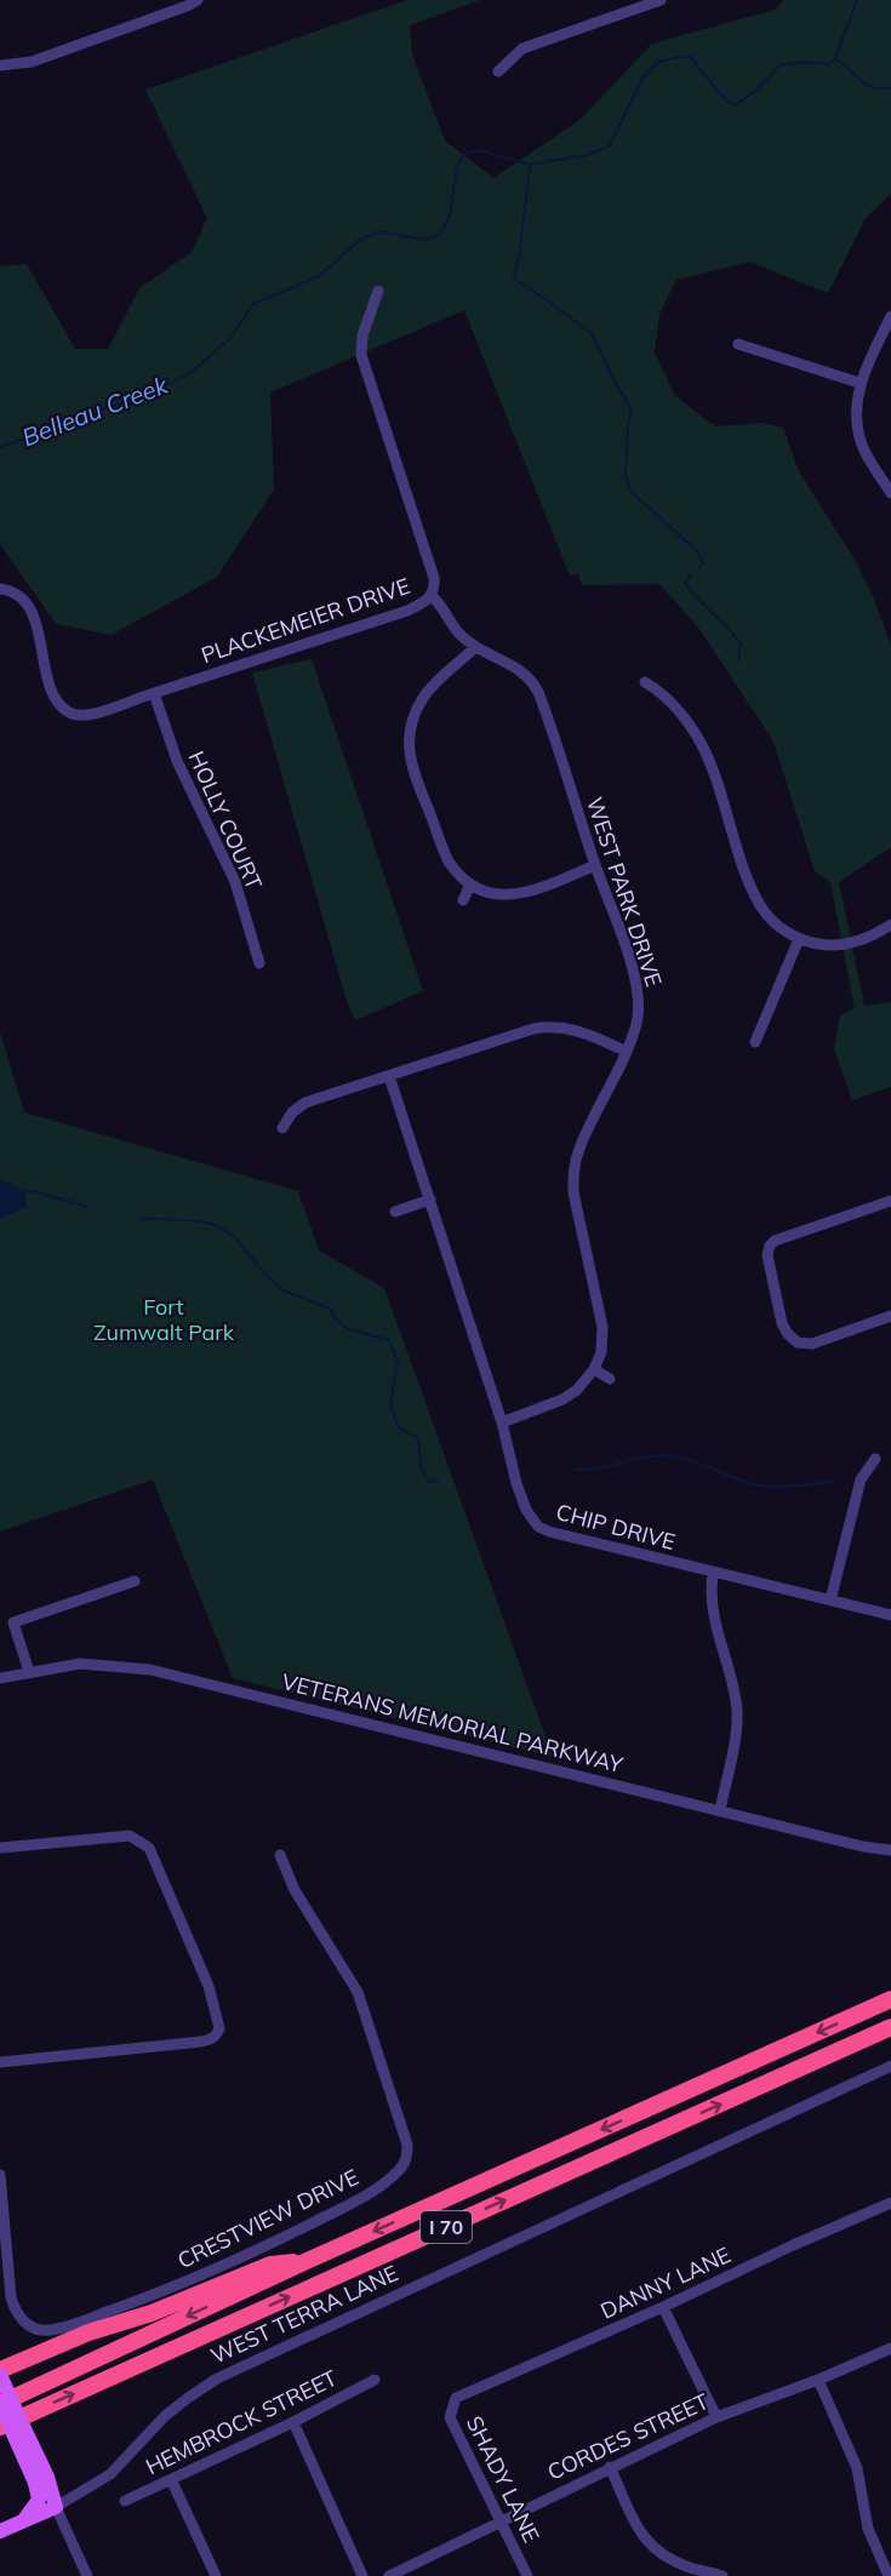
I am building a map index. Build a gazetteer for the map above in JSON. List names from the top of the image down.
{
  "streets": {
    "highway": ["I 70"],
    "main road": ["WEST TERRA LANE"],
    "street": [
      "PLACKEMEIER DRIVE",
      "HOLLY COURT",
      "WEST PARK DRIVE",
      "CHIP DRIVE",
      "VETERANS MEMORIAL PARKWAY",
      "CRESTVIEW DRIVE",
      "DANNY LANE",
      "HEMBROCK STREET",
      "CORDES STREET",
      "SHADY LANE"
    ]
  },
  "crossings": [
    ["PLACKEMEIER DRIVE", "HOLLY COURT"],
    ["PLACKEMEIER DRIVE", "WEST PARK DRIVE"],
    ["DANNY LANE", "SHADY LANE"],
    ["CORDES STREET", "SHADY LANE"]
  ],
  "water": ["Belleau Creek"],
  "parks": ["Fort Zumwalt Park"]
}
